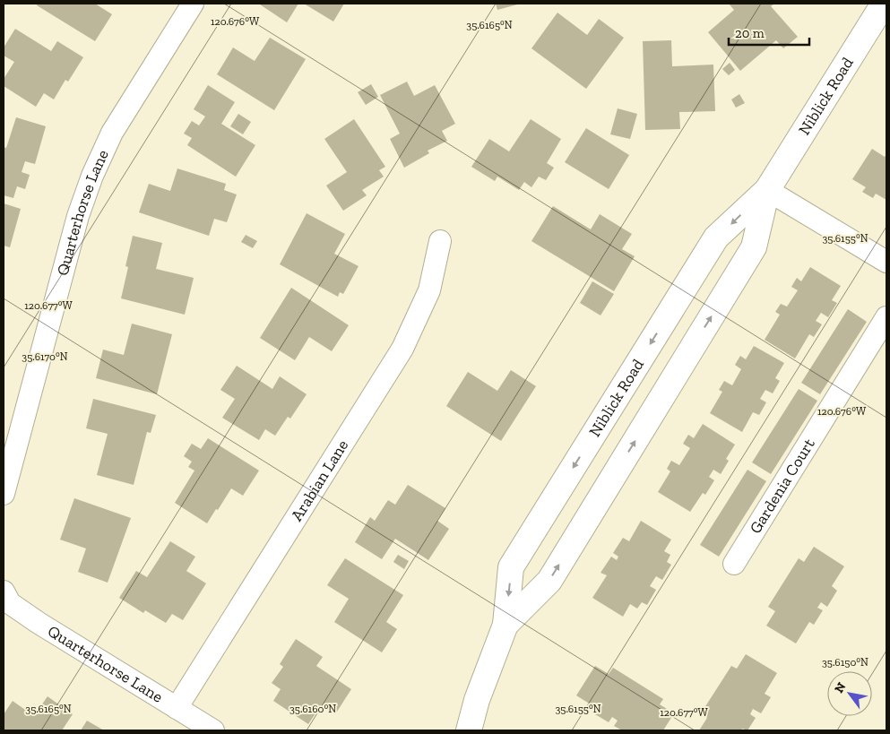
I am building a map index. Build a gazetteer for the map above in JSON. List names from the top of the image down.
{
  "streets": {
    "main road": ["Niblick Road"],
    "street": ["Quarterhorse Lane", "Arabian Lane", "Gardenia Court"]
  },
  "crossings": [
    ["Quarterhorse Lane", "Arabian Lane"]
  ],
  "scale_bar": "20 m",
  "north": "top left",
  "coordinates": [
    "120.676°W",
    "35.6165°N",
    "35.6155°N",
    "120.677°W",
    "35.6170°N",
    "35.6150°N",
    "35.6160°N"
  ]
}
